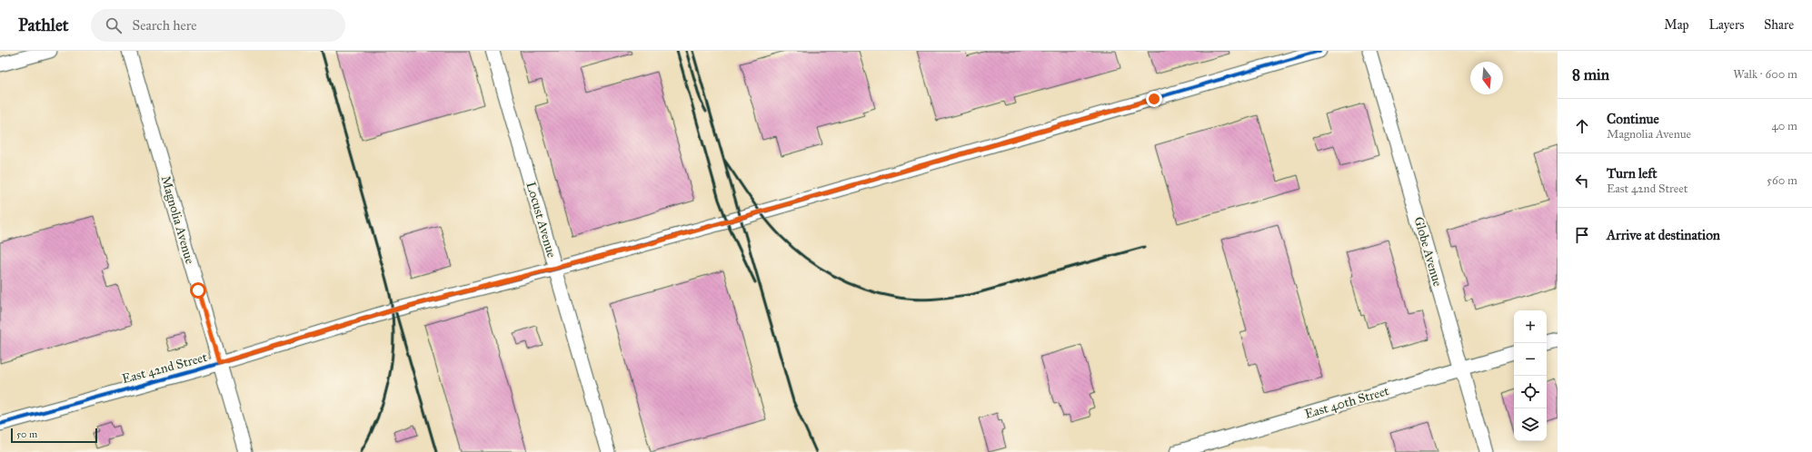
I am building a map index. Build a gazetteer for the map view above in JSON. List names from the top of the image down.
{
  "streets": {
    "street": [
      "Magnolia Avenue",
      "Locust Avenue",
      "Globe Avenue",
      "East 42nd Street",
      "East 40th Street"
    ]
  },
  "crossings": [
    ["Magnolia Avenue", "East 42nd Street"],
    ["Locust Avenue", "East 42nd Street"],
    ["Globe Avenue", "East 40th Street"]
  ],
  "scale_bar": "50 m",
  "north": "bottom",
  "page": {
    "header": "Pathlet",
    "search": "Search here",
    "nav": ["Map", "Layers", "Share"],
    "heading": ["8 min", "Walk · 600 m"],
    "list": [
      ["Continue", "Magnolia Avenue", "40 m"],
      ["Turn left", "East 42nd Street", "560 m"],
      "Arrive at destination"
    ],
    "map_buttons": ["+", "−"],
    "scale": "50 m"
  }
}
